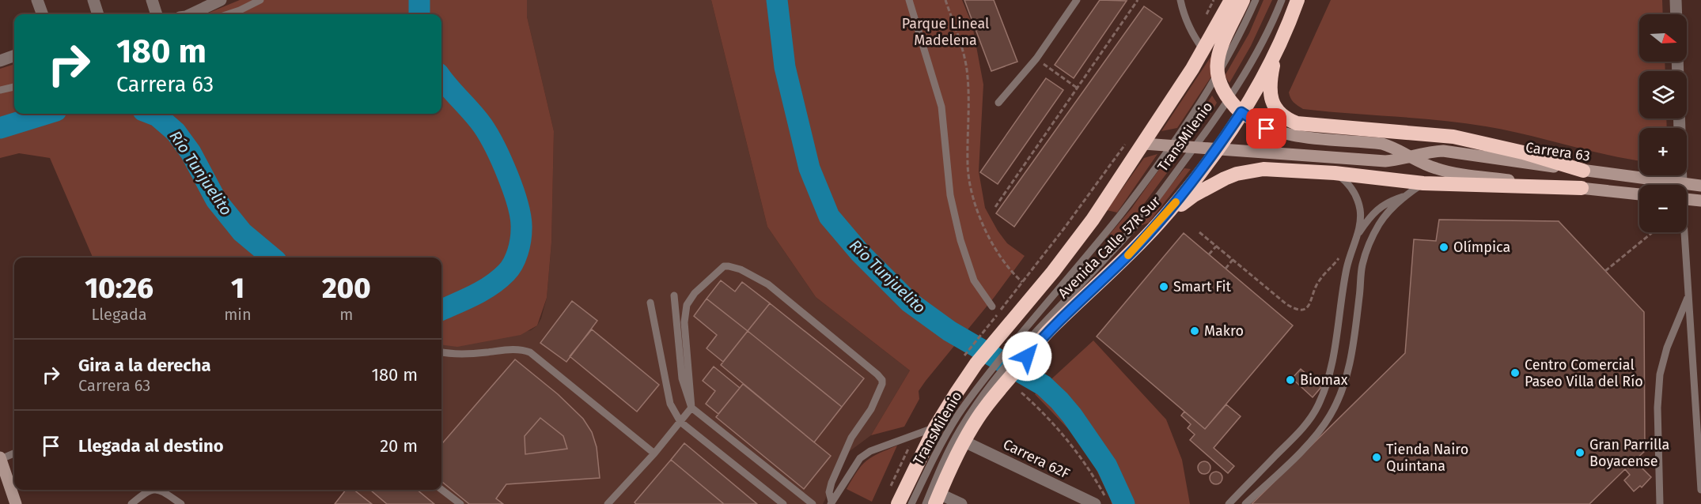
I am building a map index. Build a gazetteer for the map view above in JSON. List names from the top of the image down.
{
  "streets": {
    "highway": ["Avenida Calle 57R Sur"],
    "street": ["Carrera 63", "Carrera 62F"],
    "lane": ["TransMilenio"]
  },
  "crossings": [
    ["TransMilenio", "Carrera 63"],
    ["TransMilenio", "Avenida Calle 57R Sur"],
    ["Carrera 63", "Avenida Calle 57R Sur"],
    ["Avenida Calle 57R Sur", "Carrera 62F"]
  ],
  "water": ["Río Tunjuelito"],
  "parks": ["Parque Lineal Madelena"],
  "places": [
    "Olímpica",
    "Smart Fit",
    "Makro",
    "Centro Comercial Paseo Villa del Río",
    "Biomax",
    "Gran Parrilla Boyacense",
    "Tienda Nairo Quintana"
  ],
  "north": "right",
  "page": {
    "map_buttons": ["+", "−"],
    "turn": ["180 m", "Carrera 63"],
    "eta": [
      "10:26",
      "Llegada",
      "1",
      "min",
      "200",
      "m"
    ],
    "list": [
      {
        "name": "Gira a la derecha",
        "note": "Carrera 63",
        "value": "180 m"
      },
      {
        "name": "Llegada al destino",
        "value": "20 m"
      }
    ]
  }
}
